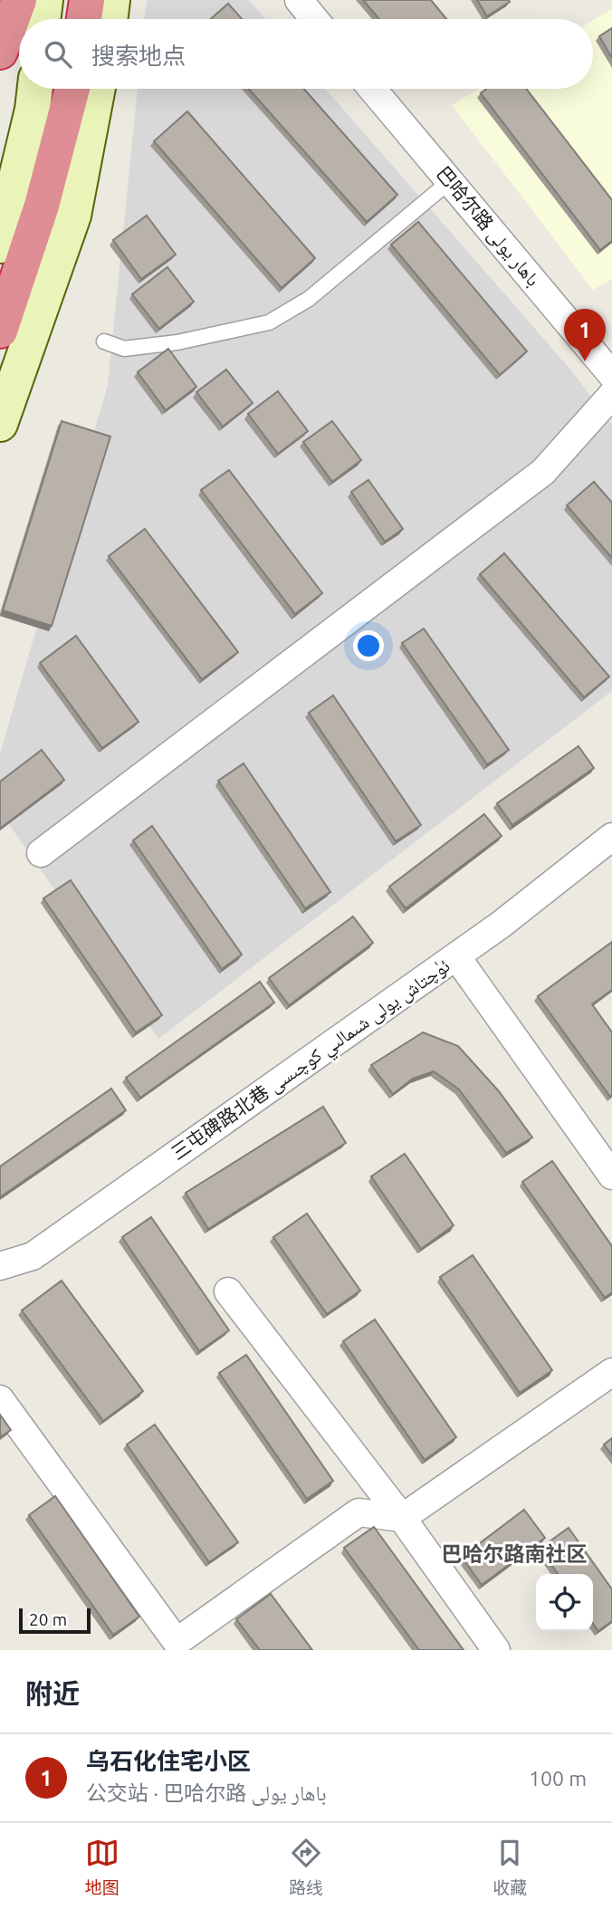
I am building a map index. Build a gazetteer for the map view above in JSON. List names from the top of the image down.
{
  "streets": {
    "street": ["巴哈尔路 باھار يولى", "三屯碑路北巷 ئۈچتاش يولى شىمالىي كوچىسى"]
  },
  "districts": ["巴哈尔路南社区"],
  "scale_bar": "20 m",
  "page": {
    "search": "搜索地点",
    "pins": "1",
    "scale": "20 m",
    "heading": "附近",
    "list": [
      {
        "mark": "1",
        "name": "乌石化住宅小区",
        "note": "公交站 · 巴哈尔路 باھار يولى",
        "value": "100 m"
      }
    ],
    "nav": ["地图", "路线", "收藏"]
  }
}
